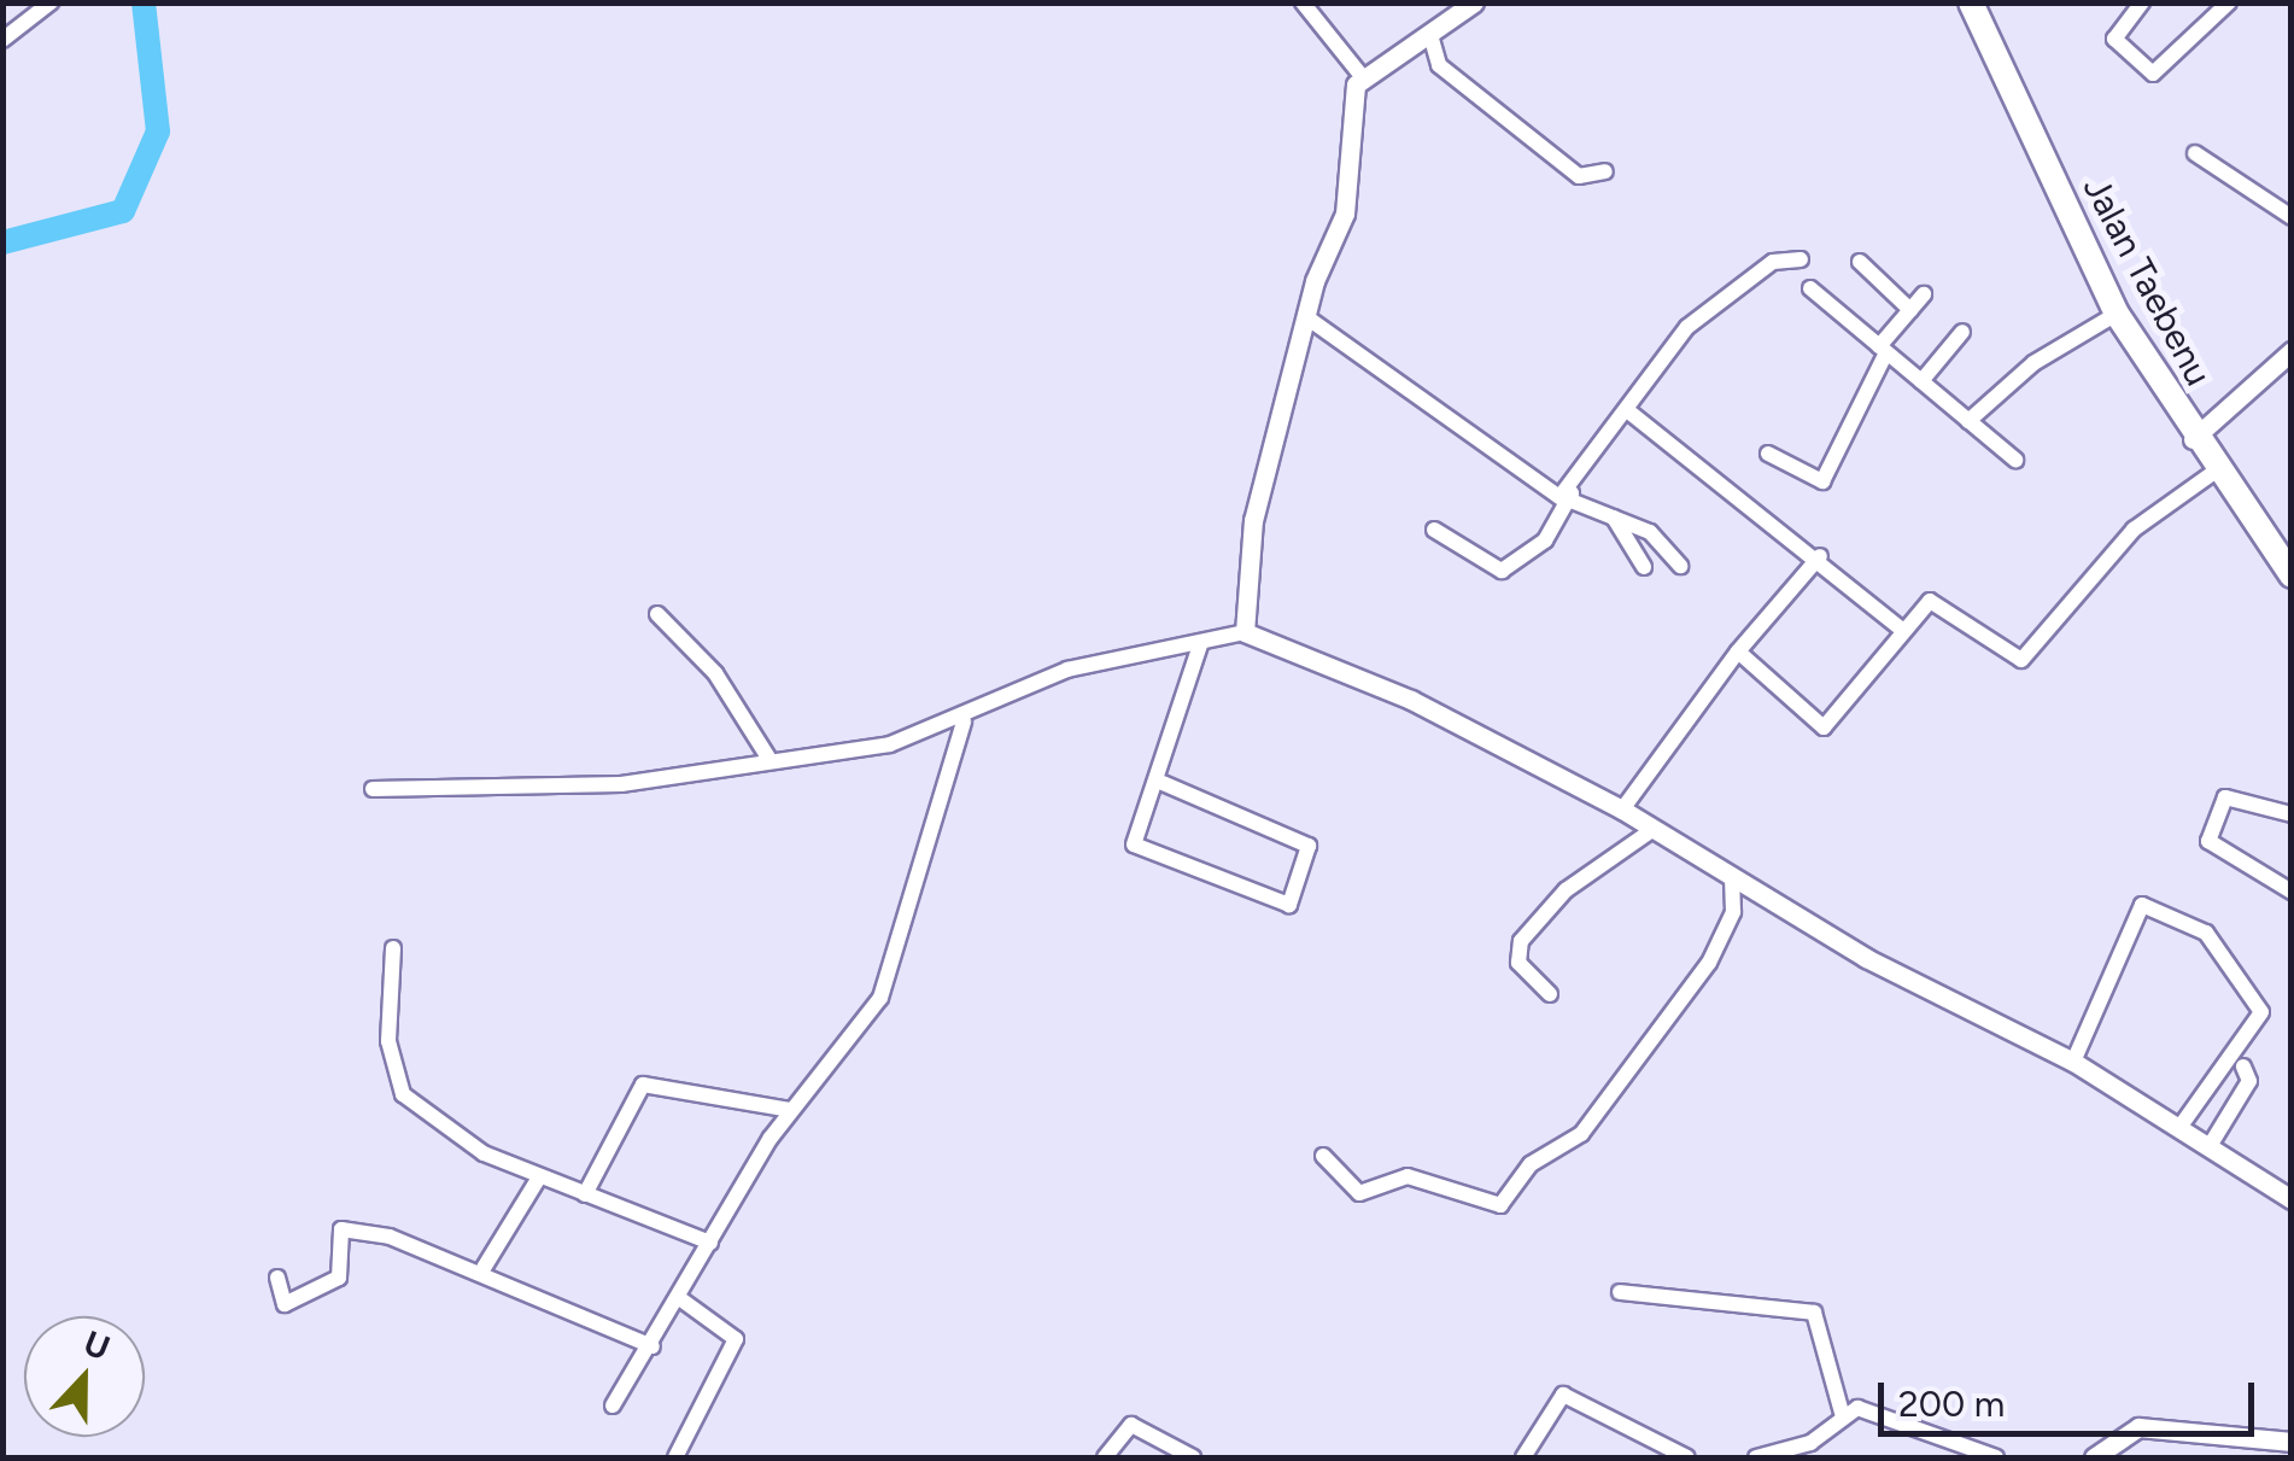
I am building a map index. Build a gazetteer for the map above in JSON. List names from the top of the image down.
{
  "streets": {
    "main road": ["Jalan Taebenu"]
  },
  "scale_bar": "200 m",
  "north": "top"
}
